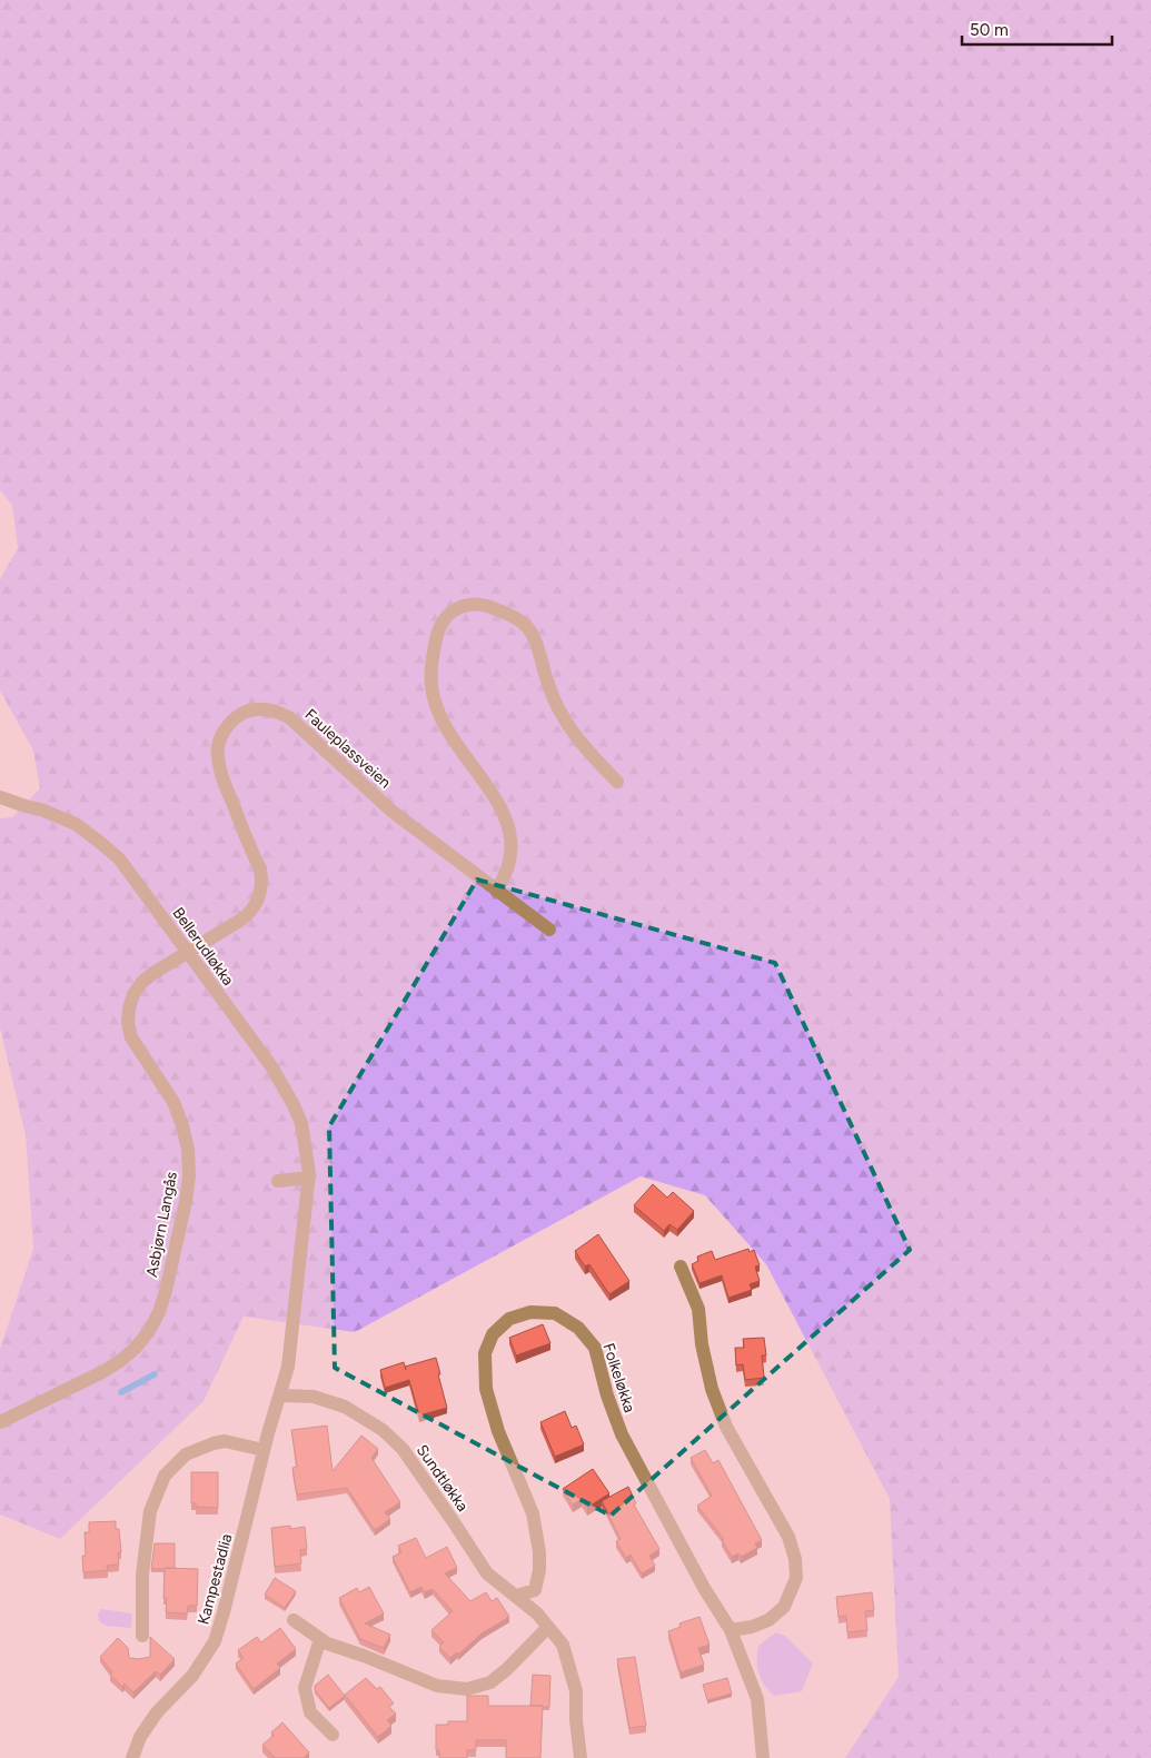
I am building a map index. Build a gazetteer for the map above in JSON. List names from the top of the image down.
{
  "streets": {
    "street": [
      "Fauleplassveien",
      "Bellerudløkka",
      "Asbjørn Langås",
      "Folkeløkka",
      "Sundtløkka",
      "Kampestadlia"
    ]
  },
  "crossings": [
    ["Fauleplassveien", "Bellerudløkka"],
    ["Fauleplassveien", "Asbjørn Langås"],
    ["Bellerudløkka", "Asbjørn Langås"],
    ["Bellerudløkka", "Kampestadlia"],
    ["Folkeløkka", "Sundtløkka"],
    ["Sundtløkka", "Kampestadlia"]
  ],
  "scale_bar": "50 m"
}
